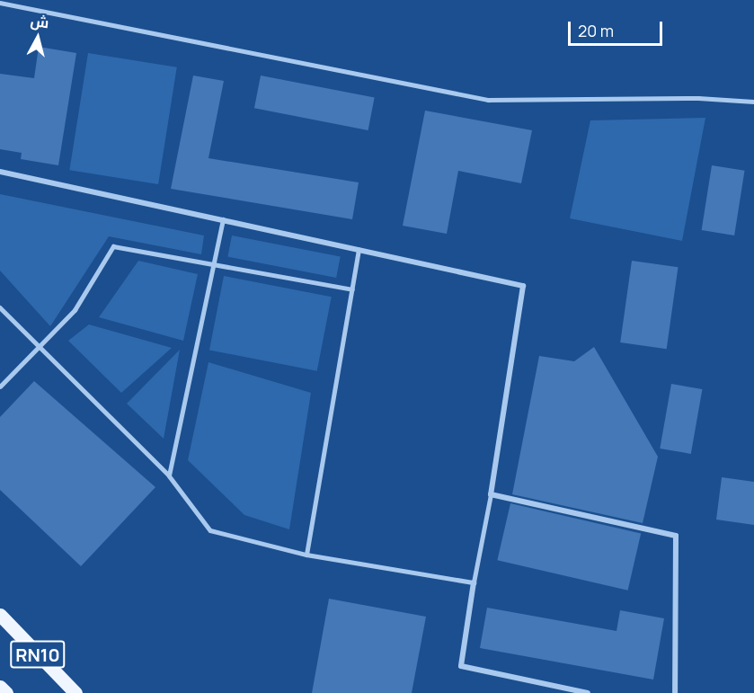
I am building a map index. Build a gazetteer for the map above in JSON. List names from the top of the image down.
{
  "streets": {
    "main road": ["RN10"]
  },
  "scale_bar": "20 m",
  "north": "top"
}
